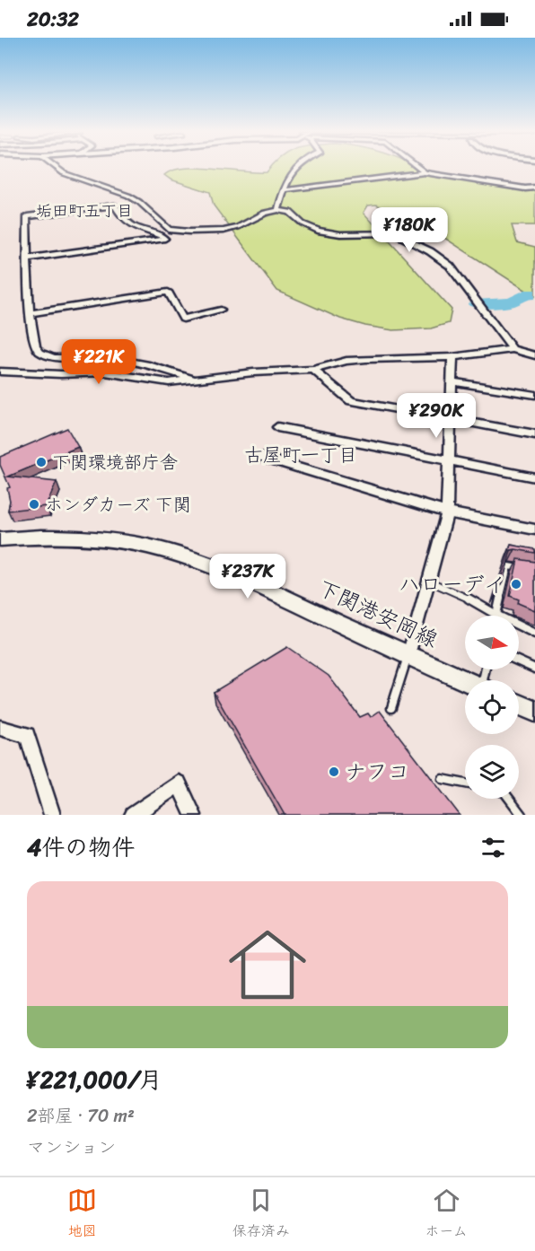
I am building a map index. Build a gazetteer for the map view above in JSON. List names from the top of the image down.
{
  "streets": {
    "street": ["下関港安岡線"]
  },
  "districts": ["垢田町五丁目", "古屋町一丁目"],
  "places": [
    "下関環境部庁舎",
    "ホンダカーズ 下関",
    "ハローデイ",
    "ナフコ"
  ],
  "north": "right",
  "page": {
    "status": "20:32",
    "price": [
      "¥180K",
      "¥221K",
      "¥290K",
      "¥237K"
    ],
    "heading": "4件の物件",
    "list": [
      {
        "name": "¥221,000/月",
        "note": "2部屋 · 70 m² · マンション"
      }
    ],
    "tabs": ["地図", "保存済み", "ホーム"]
  }
}
